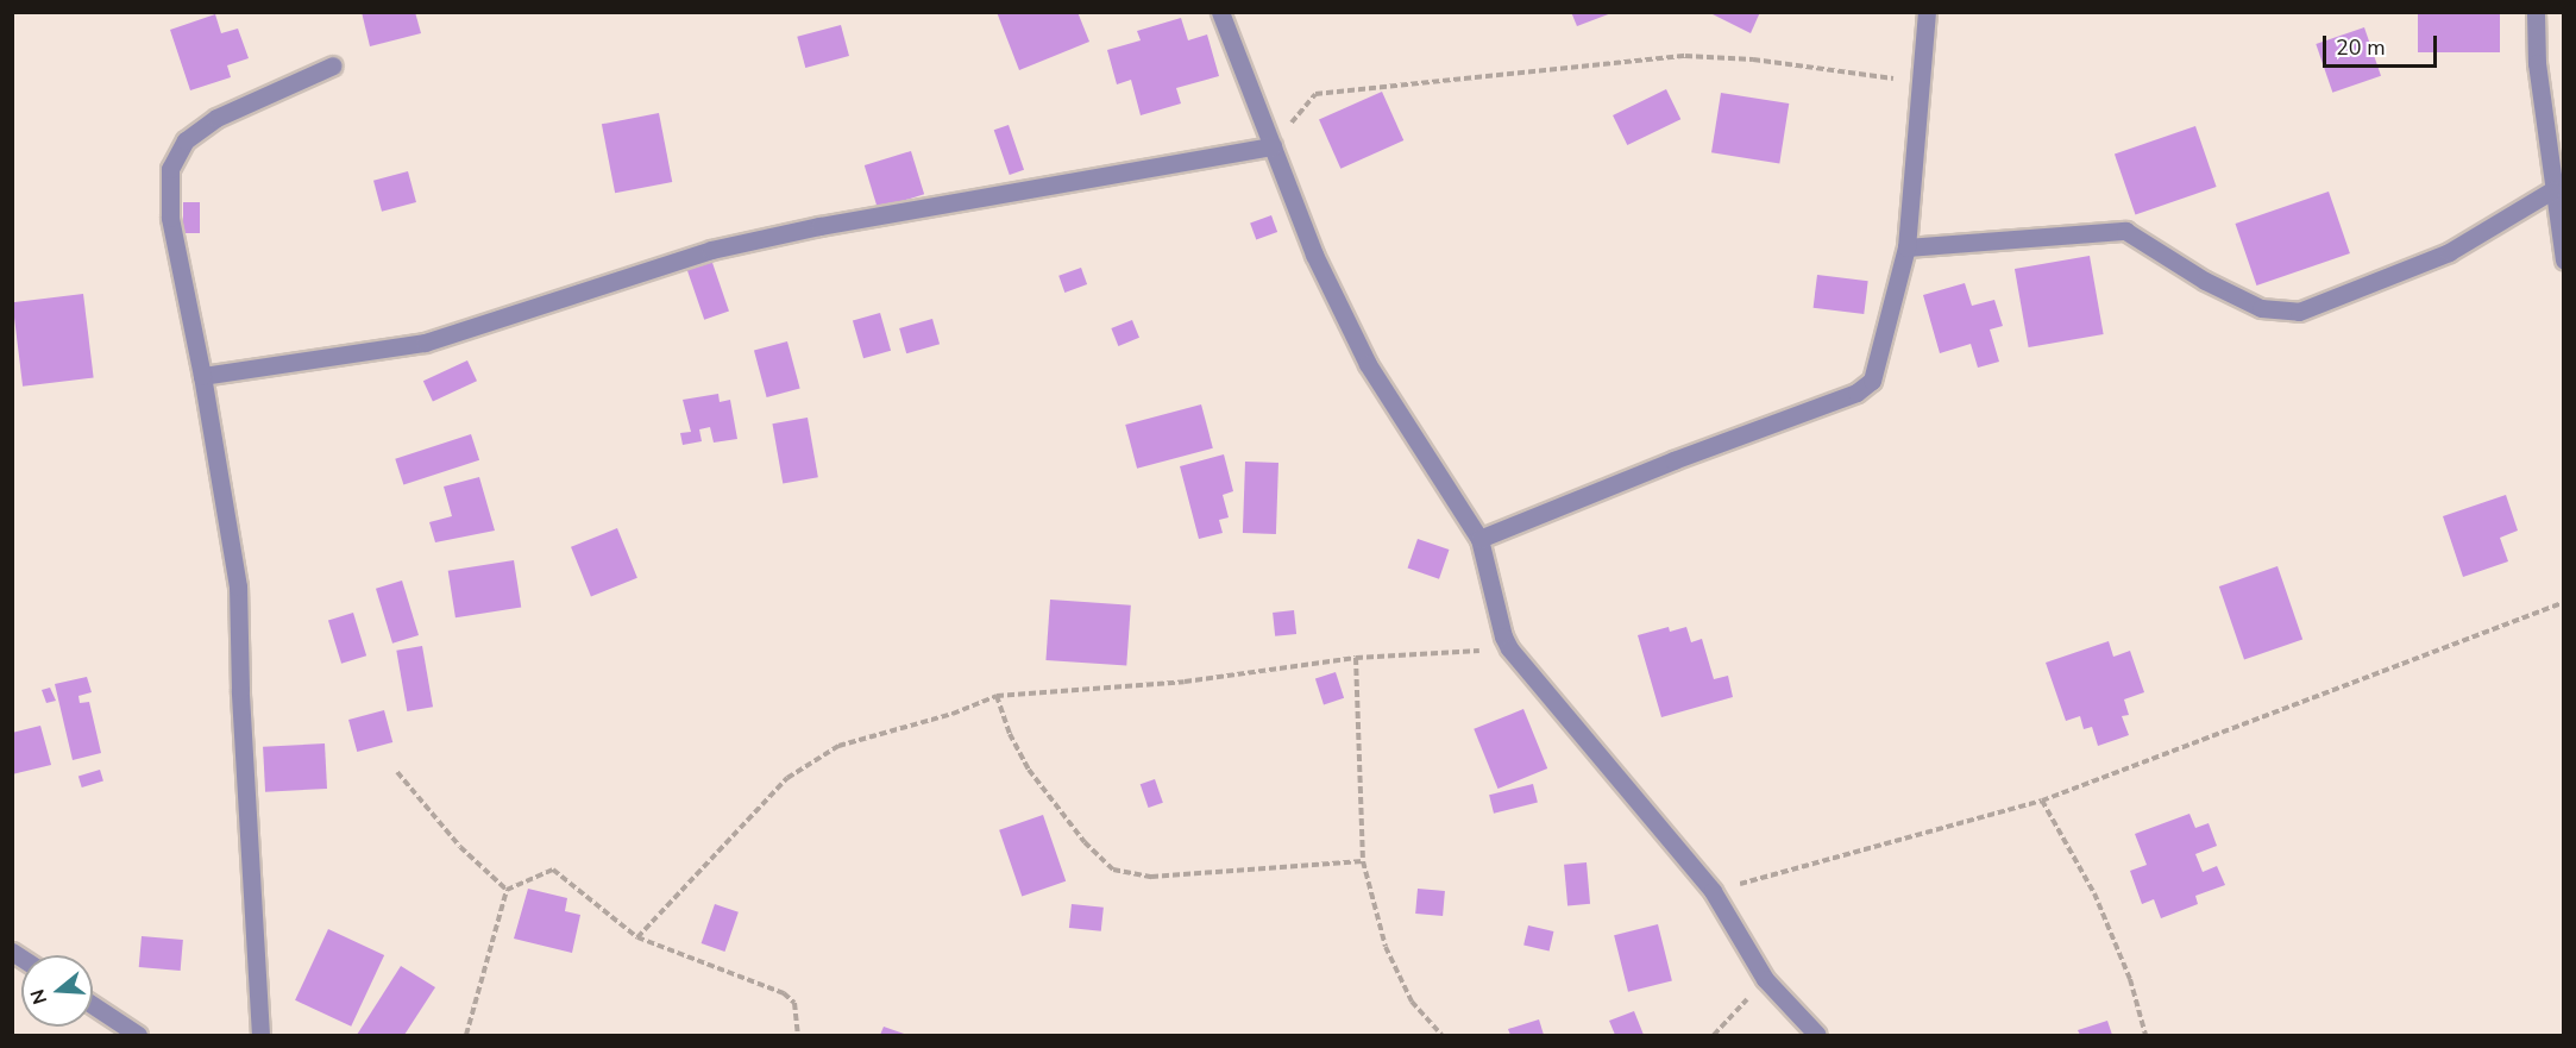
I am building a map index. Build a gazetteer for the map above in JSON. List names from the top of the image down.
{
  "scale_bar": "20 m",
  "north": "left"
}
